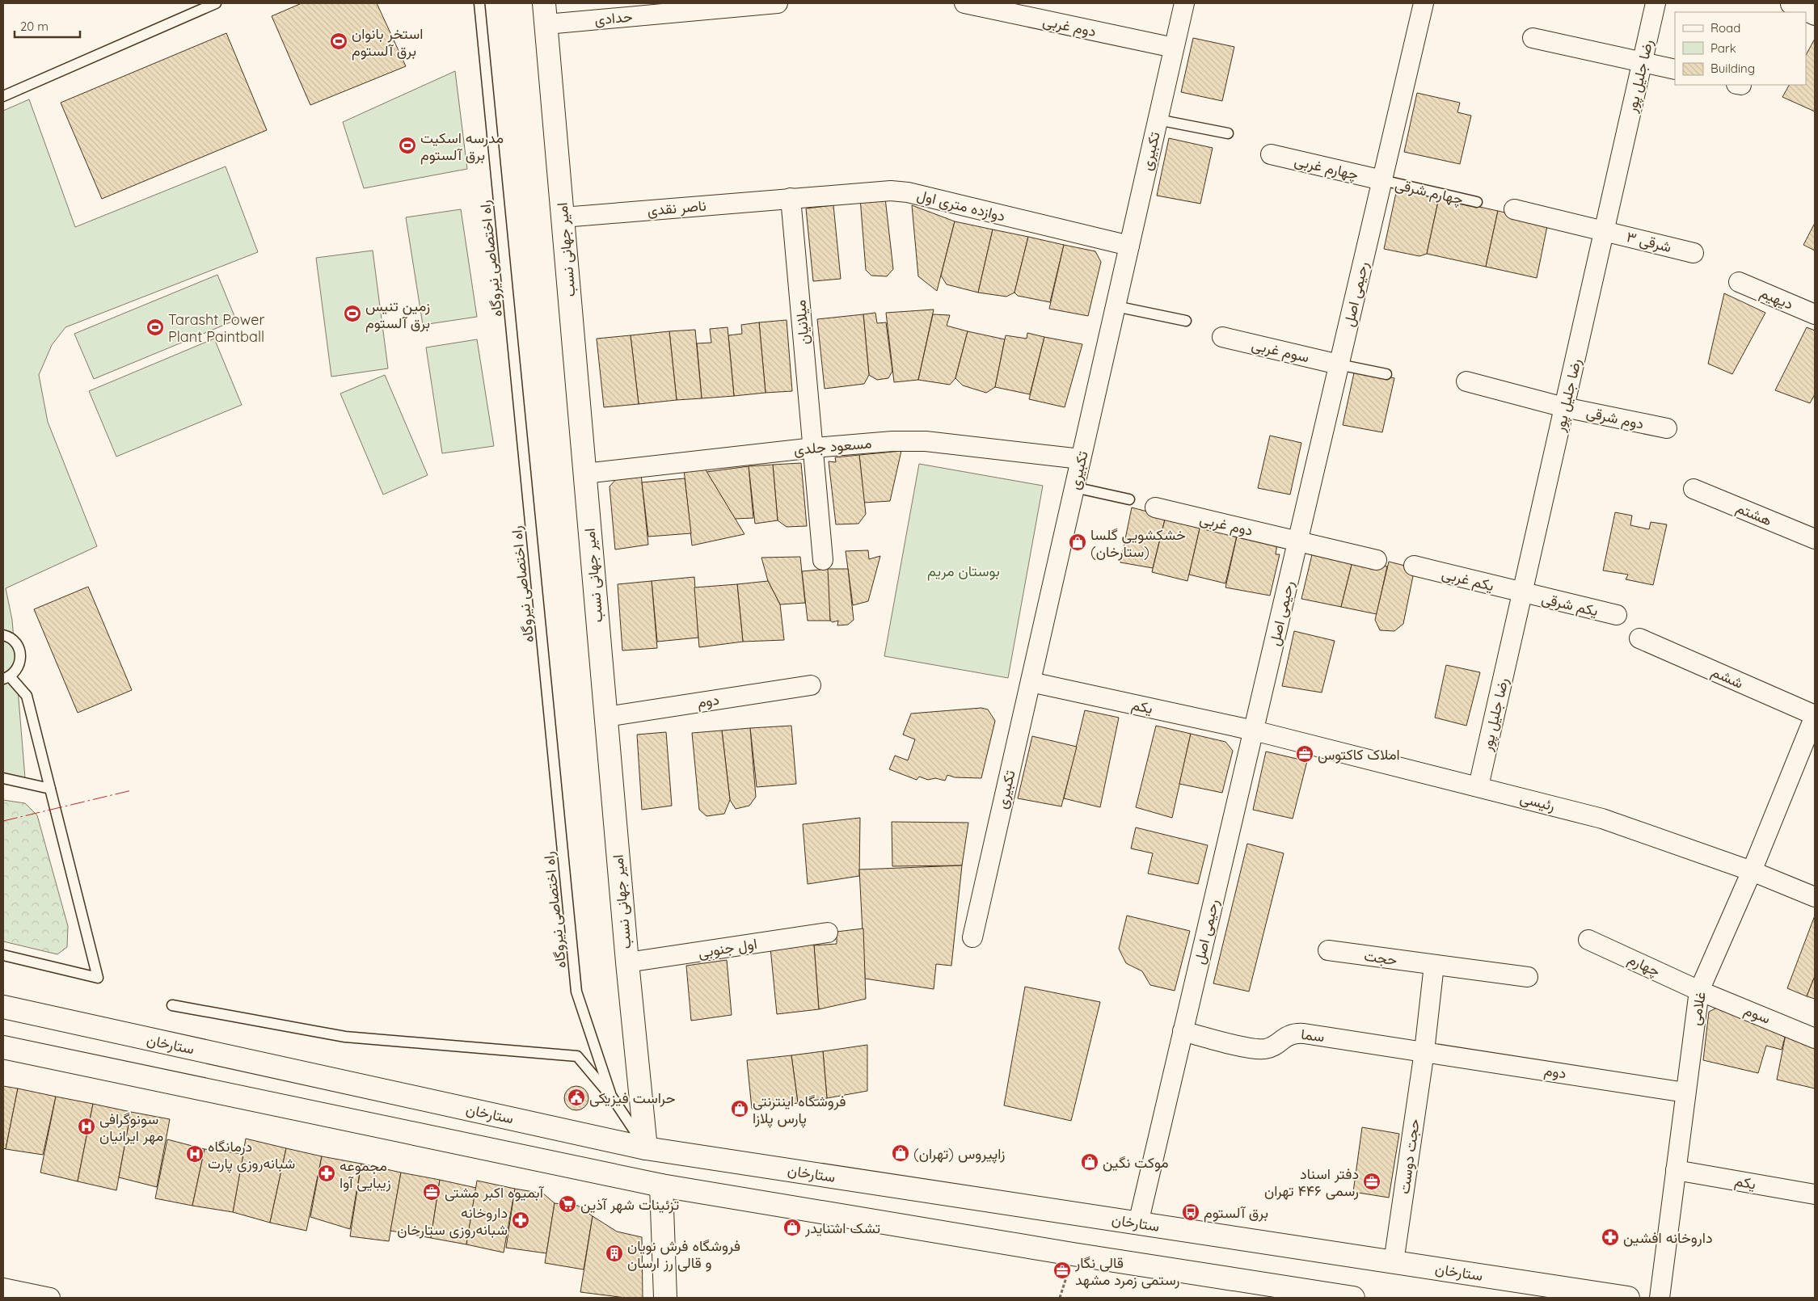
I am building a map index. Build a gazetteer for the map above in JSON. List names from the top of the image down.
{
  "streets": {
    "main road": ["امیر جهانی نسب", "ستارخان"],
    "street": [
      "حدادی",
      "دوم غربی",
      "رضا جلیل پور",
      "تکبیری",
      "چهارم غربی",
      "دوازده متری اول",
      "ناصر نقدی",
      "۳ شرقی",
      "رحیمی اصل",
      "دیهیم",
      "میلانیان",
      "سوم غربی",
      "دوم شرقی",
      "مسعود جلدی",
      "هشتم",
      "یکم غربی",
      "یکم شرقی",
      "ششم",
      "دوم",
      "یکم",
      "رئیسی",
      "اول جنوبی",
      "حجت",
      "چهارم",
      "غلامی",
      "سوم",
      "سما",
      "حجت دوست"
    ],
    "lane": ["چهارم شرقی", "راه اختصاصی نیروگاه"]
  },
  "crossings": [
    ["حدادی", "امیر جهانی نسب"],
    ["دوم غربی", "تکبیری"],
    ["دوم غربی", "رحیمی اصل"],
    ["رضا جلیل پور", "۳ شرقی"],
    ["رضا جلیل پور", "دوم شرقی"],
    ["رضا جلیل پور", "یکم غربی"],
    ["رضا جلیل پور", "یکم شرقی"],
    ["رضا جلیل پور", "رئیسی"],
    ["تکبیری", "دوازده متری اول"],
    ["تکبیری", "مسعود جلدی"],
    ["تکبیری", "یکم"],
    ["چهارم غربی", "چهارم شرقی"],
    ["چهارم غربی", "رحیمی اصل"],
    ["چهارم شرقی", "رحیمی اصل"],
    ["دوازده متری اول", "ناصر نقدی"],
    ["دوازده متری اول", "میلانیان"],
    ["ناصر نقدی", "امیر جهانی نسب"],
    ["ناصر نقدی", "میلانیان"],
    ["امیر جهانی نسب", "راه اختصاصی نیروگاه"],
    ["امیر جهانی نسب", "مسعود جلدی"],
    ["امیر جهانی نسب", "دوم"],
    ["امیر جهانی نسب", "اول جنوبی"],
    ["امیر جهانی نسب", "ستارخان"],
    ["راه اختصاصی نیروگاه", "ستارخان"],
    ["رحیمی اصل", "سوم غربی"],
    ["رحیمی اصل", "یکم"],
    ["رحیمی اصل", "رئیسی"],
    ["رحیمی اصل", "سما"],
    ["رحیمی اصل", "ستارخان"],
    ["میلانیان", "مسعود جلدی"],
    ["یکم غربی", "یکم شرقی"],
    ["ششم", "غلامی"],
    ["دوم", "غلامی"],
    ["دوم", "سما"],
    ["دوم", "حجت دوست"],
    ["یکم", "رئیسی"],
    ["یکم", "غلامی"],
    ["رئیسی", "غلامی"],
    ["چهارم", "غلامی"],
    ["چهارم", "سوم"],
    ["غلامی", "سوم"],
    ["سما", "حجت دوست"],
    ["ستارخان", "حجت دوست"]
  ],
  "parks": ["بوستان مریم"],
  "places": {
    "sports": [
      "استخر بانوان برق آلستوم",
      "مدرسه اسکیت برق آلستوم",
      "زمین تنیس برق آلستوم",
      "Tarasht Power Plant Paintball"
    ],
    "shop": [
      "خشکشویی گلسا (ستارخان)",
      "فروشگاه اینترنتی پارس پلازا",
      "زاپیروس (تهران)",
      "موکت نگین",
      "تشک اشنایدر"
    ],
    "office": [
      "املاک کاکتوس",
      "دفتر اسناد رسمی ۴۴۶ تهران",
      "آبمیوه اکبر مشتی",
      "قالی نگار رستمی زمرد مشهد"
    ],
    "public building": ["حراست فیزیکی"],
    "hospital": ["سونوگرافی مهر ایرانیان", "درمانگاه شبانه‌روزی پارت"],
    "pharmacy": ["مجموعه زیبایی آوا", "داروخانه شبانه‌روزی ستارخان", "داروخانه افشین"],
    "supermarket": ["تزئینات شهر آذین"],
    "bus stop": ["برق آلستوم"],
    "building": ["فروشگاه فرش نویان و قالی رز ارسان"]
  },
  "legend": ["Road", "Park", "Building"],
  "scale_bar": "20 m"
}
